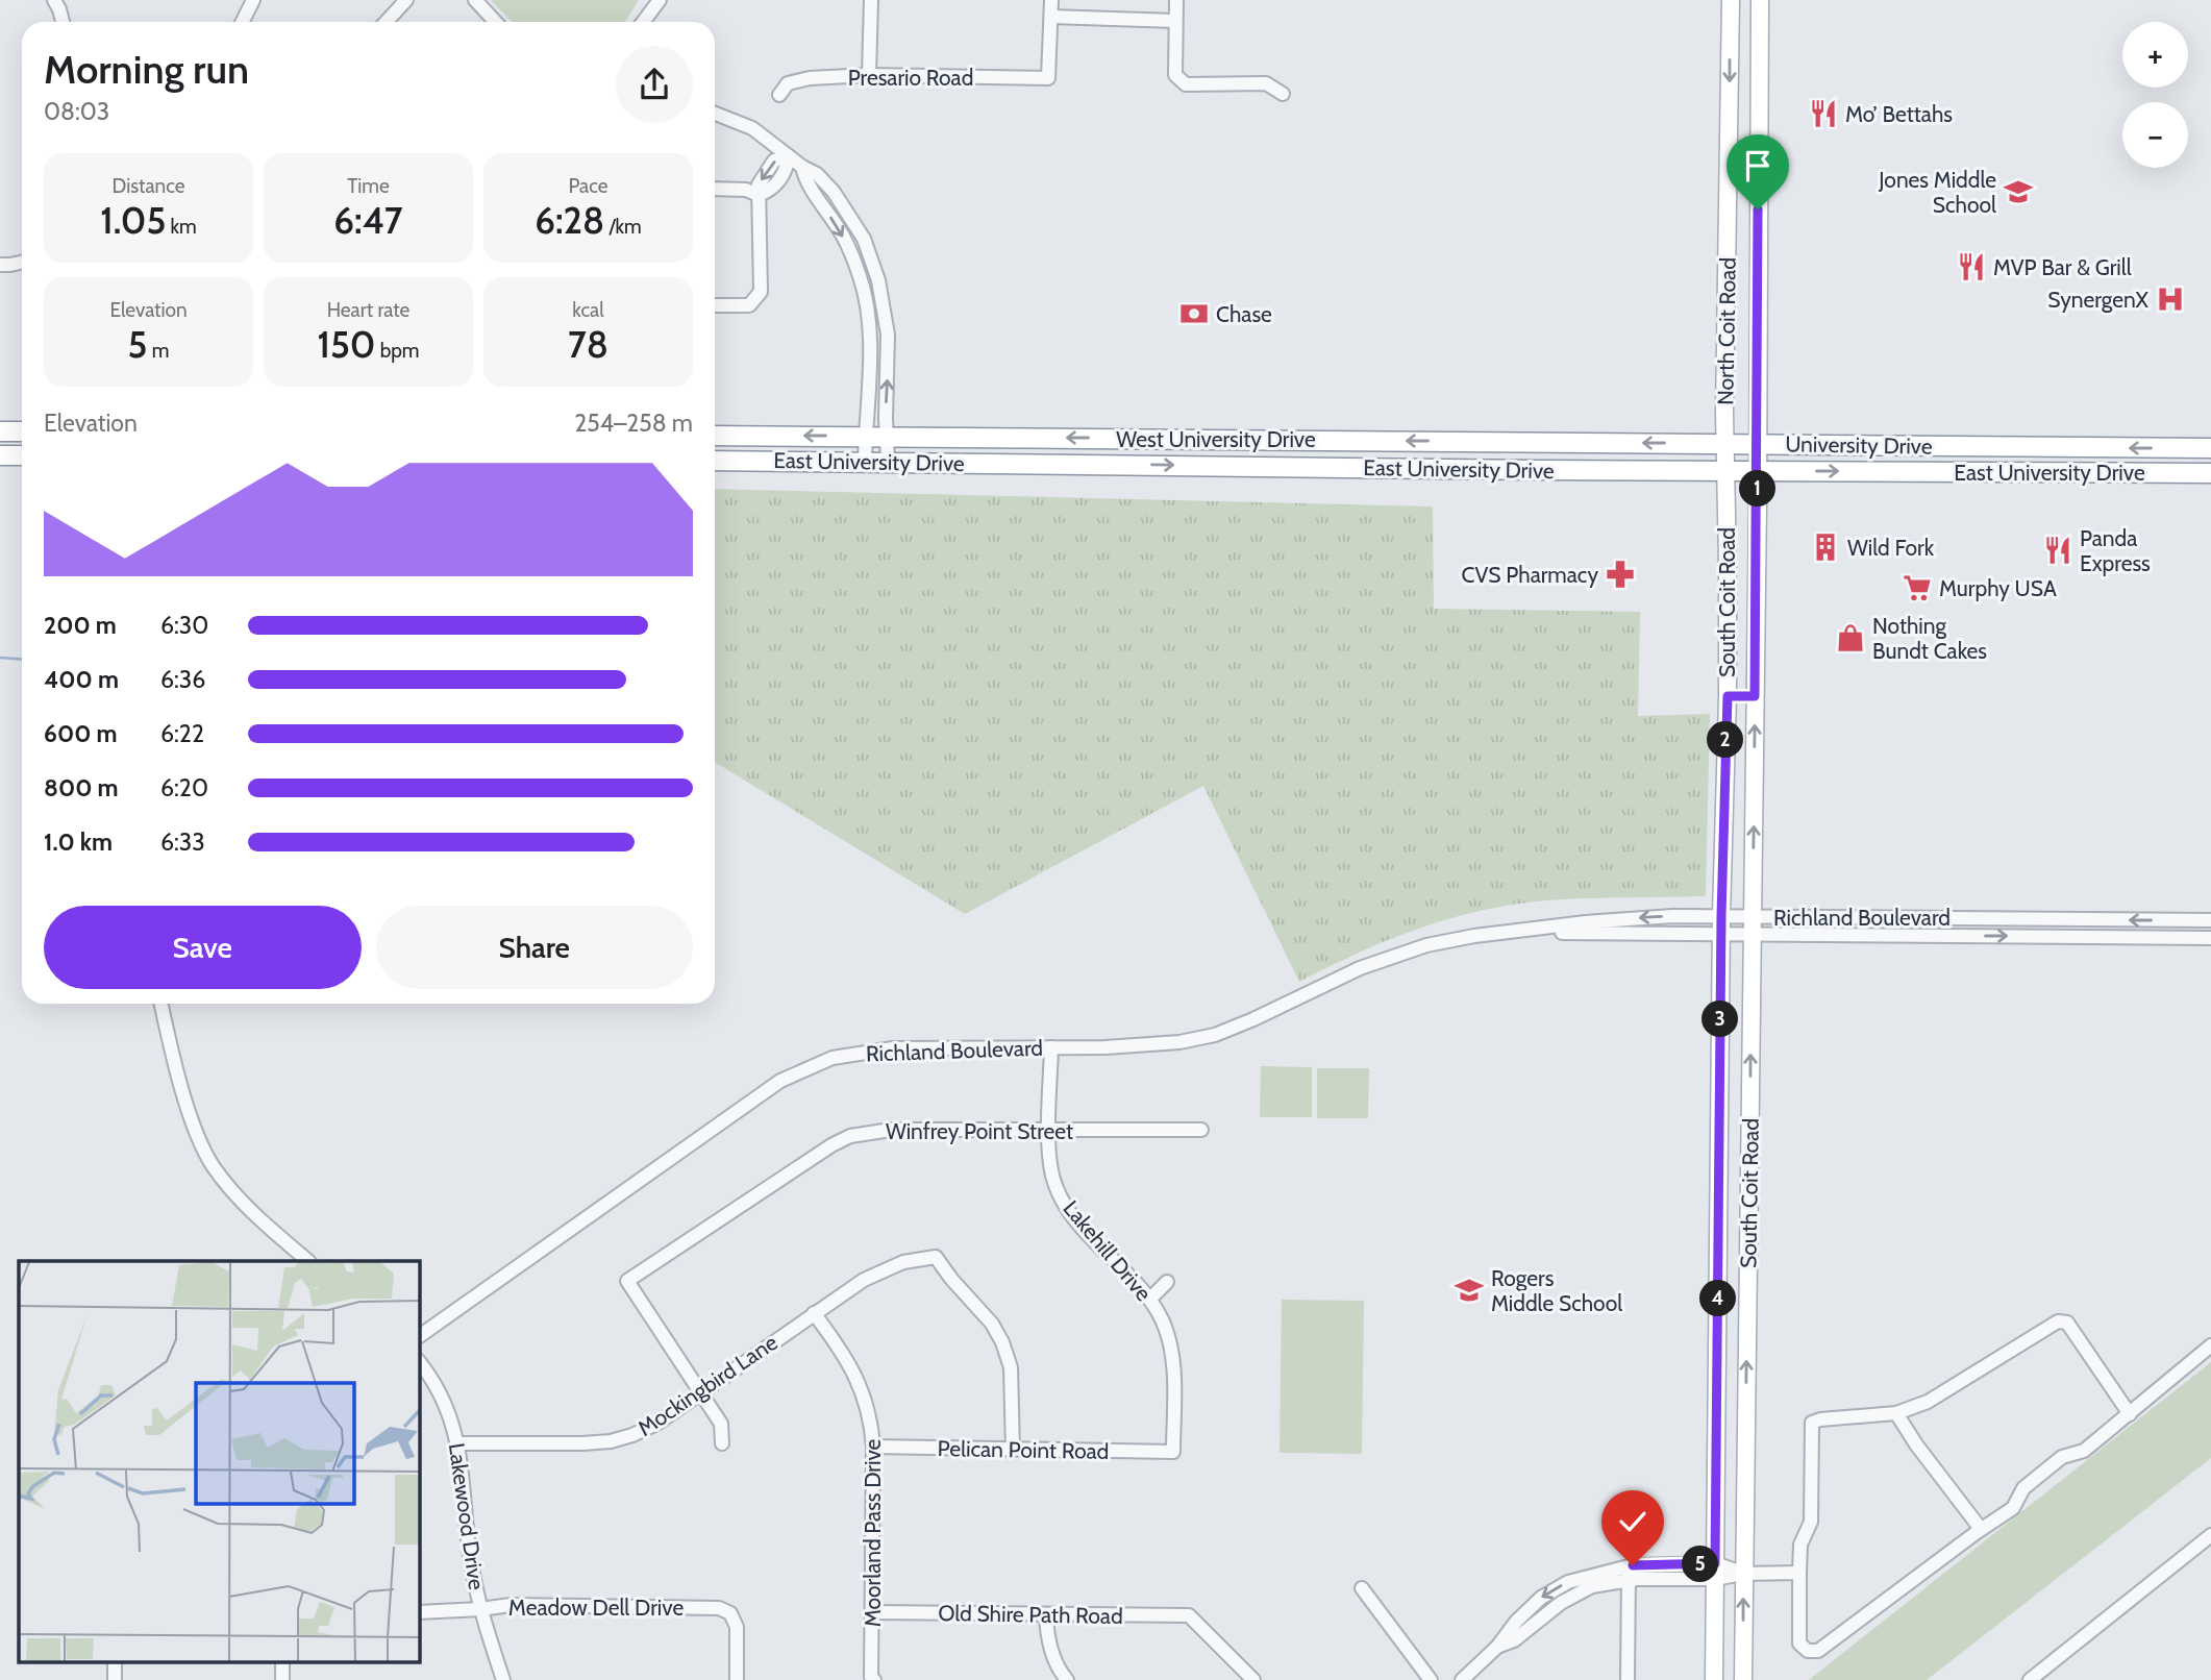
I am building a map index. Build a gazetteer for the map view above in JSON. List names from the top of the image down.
{
  "streets": {
    "highway": ["West University Drive", "University Drive", "East University Drive"],
    "main road": ["North Coit Road", "South Coit Road"],
    "street": [
      "Presario Road",
      "Richland Boulevard",
      "Winfrey Point Street",
      "Lakehill Drive",
      "Mockingbird Lane",
      "Pelican Point Road",
      "Lakewood Drive",
      "Moorland Pass Drive",
      "Meadow Dell Drive",
      "Old Shire Path Road"
    ]
  },
  "crossings": [
    ["North Coit Road", "West University Drive"],
    ["North Coit Road", "University Drive"],
    ["North Coit Road", "South Coit Road"],
    ["West University Drive", "University Drive"],
    ["West University Drive", "South Coit Road"],
    ["University Drive", "South Coit Road"],
    ["East University Drive", "South Coit Road"],
    ["South Coit Road", "Richland Boulevard"],
    ["Richland Boulevard", "Lakehill Drive"],
    ["Winfrey Point Street", "Lakehill Drive"],
    ["Winfrey Point Street", "Mockingbird Lane"],
    ["Lakehill Drive", "Pelican Point Road"],
    ["Mockingbird Lane", "Pelican Point Road"],
    ["Mockingbird Lane", "Lakewood Drive"],
    ["Mockingbird Lane", "Moorland Pass Drive"],
    ["Pelican Point Road", "Moorland Pass Drive"],
    ["Lakewood Drive", "Meadow Dell Drive"],
    ["Moorland Pass Drive", "Old Shire Path Road"]
  ],
  "one_way": ["West University Drive", "University Drive", "East University Drive"],
  "places": {
    "restaurant": ["Mo’ Bettahs", "MVP Bar & Grill", "Panda Express"],
    "school or university": ["Jones Middle School", "Rogers Middle School"],
    "hospital": ["SynergenX"],
    "bank": ["Chase"],
    "building": ["Wild Fork"],
    "pharmacy": ["CVS Pharmacy"],
    "supermarket": ["Murphy USA"],
    "shop": ["Nothing Bundt Cakes"]
  },
  "page": {
    "map_buttons": ["+", "−"],
    "heading": ["Morning run", "08:03"],
    "stats": [
      ["Distance", "1.05 km"],
      ["Time", "6:47"],
      ["Pace", "6:28 /km"],
      ["Elevation", "5 m"],
      ["Heart rate", "150 bpm"],
      ["kcal", "78"]
    ],
    "chart": ["Elevation", "254–258 m"],
    "pins": [
      "1",
      "2",
      "3",
      "4",
      "5"
    ],
    "list": [
      {
        "name": "200 m",
        "note": "6:30"
      },
      {
        "name": "400 m",
        "note": "6:36"
      },
      {
        "name": "600 m",
        "note": "6:22"
      },
      {
        "name": "800 m",
        "note": "6:20"
      },
      {
        "name": "1.0 km",
        "note": "6:33"
      }
    ],
    "buttons": ["Save", "Share"]
  }
}
